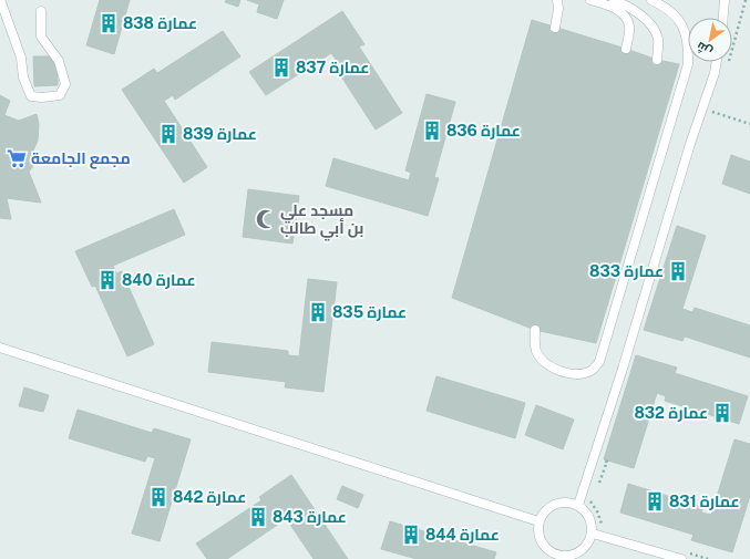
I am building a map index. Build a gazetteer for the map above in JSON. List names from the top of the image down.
{
  "places": {
    "building": [
      "عمارة 838",
      "عمارة 837",
      "عمارة 836",
      "عمارة 839",
      "عمارة 833",
      "عمارة 840",
      "عمارة 835",
      "عمارة 832",
      "عمارة 842",
      "عمارة 831",
      "عمارة 843",
      "عمارة 844"
    ],
    "supermarket": ["مجمع الجامعة"],
    "mosque": ["مسجد علي بن أبي طالب"]
  },
  "north": "bottom left"
}
